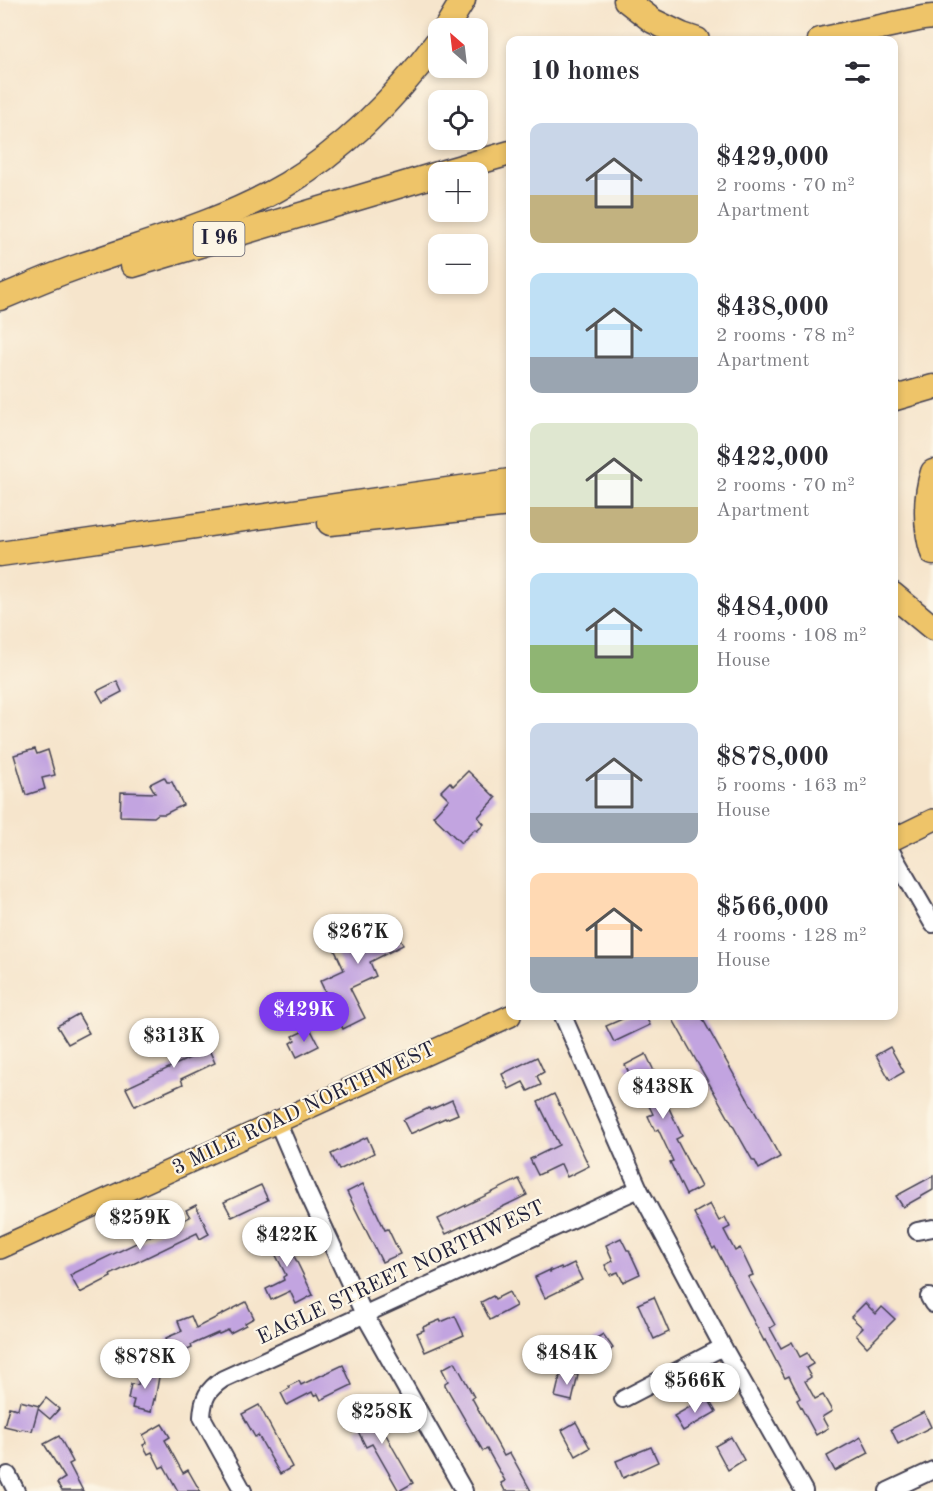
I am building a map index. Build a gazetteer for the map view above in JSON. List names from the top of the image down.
{
  "streets": {
    "highway": ["I 96"],
    "main road": ["3 MILE ROAD NORTHWEST"],
    "street": ["EAGLE STREET NORTHWEST"]
  },
  "north": "top left",
  "page": {
    "map_buttons": ["+", "−"],
    "heading": "10 homes",
    "list": [
      {
        "name": "$429,000",
        "note": "2 rooms · 70 m² · Apartment"
      },
      {
        "name": "$438,000",
        "note": "2 rooms · 78 m² · Apartment"
      },
      {
        "name": "$422,000",
        "note": "2 rooms · 70 m² · Apartment"
      },
      {
        "name": "$484,000",
        "note": "4 rooms · 108 m² · House"
      },
      {
        "name": "$878,000",
        "note": "5 rooms · 163 m² · House"
      },
      {
        "name": "$566,000",
        "note": "4 rooms · 128 m² · House"
      }
    ],
    "price": [
      "$267K",
      "$429K",
      "$313K",
      "$438K",
      "$259K",
      "$422K",
      "$484K",
      "$878K",
      "$566K",
      "$258K"
    ]
  }
}
